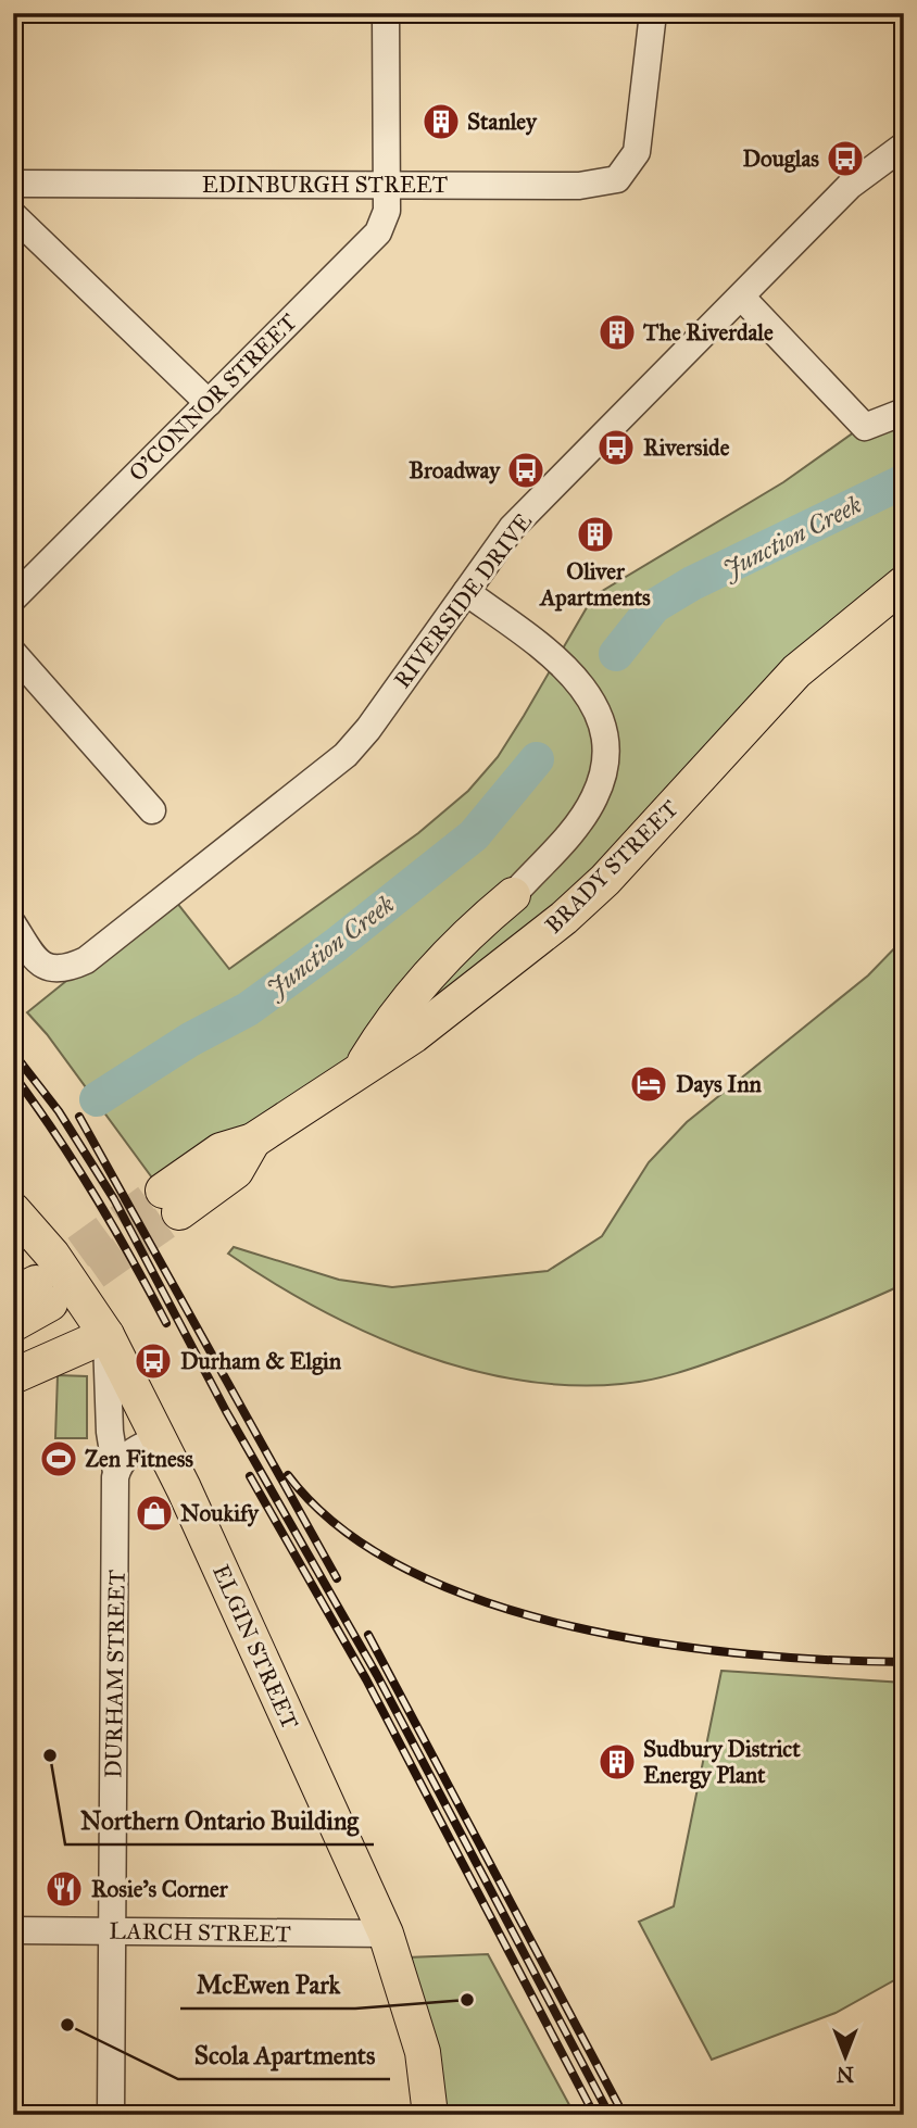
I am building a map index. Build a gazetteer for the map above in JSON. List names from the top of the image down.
{
  "streets": {
    "main road": ["BRADY STREET", "ELGIN STREET"],
    "street": [
      "EDINBURGH STREET",
      "O'CONNOR STREET",
      "RIVERSIDE DRIVE",
      "DURHAM STREET",
      "LARCH STREET"
    ]
  },
  "crossings": [
    ["EDINBURGH STREET", "O'CONNOR STREET"],
    ["ELGIN STREET", "DURHAM STREET"],
    ["ELGIN STREET", "LARCH STREET"],
    ["DURHAM STREET", "LARCH STREET"]
  ],
  "water": ["Junction Creek"],
  "places": {
    "building": [
      "Stanley",
      "The Riverdale",
      "Oliver Apartments",
      "Sudbury District Energy Plant"
    ],
    "bus stop": [
      "Douglas",
      "Riverside",
      "Broadway",
      "Durham & Elgin"
    ],
    "hotel": ["Days Inn"],
    "sports": ["Zen Fitness"],
    "shop": ["Noukify"],
    "other": ["Northern Ontario Building", "McEwen Park", "Scola Apartments"],
    "restaurant": ["Rosie's Corner"]
  },
  "north": "bottom"
}
